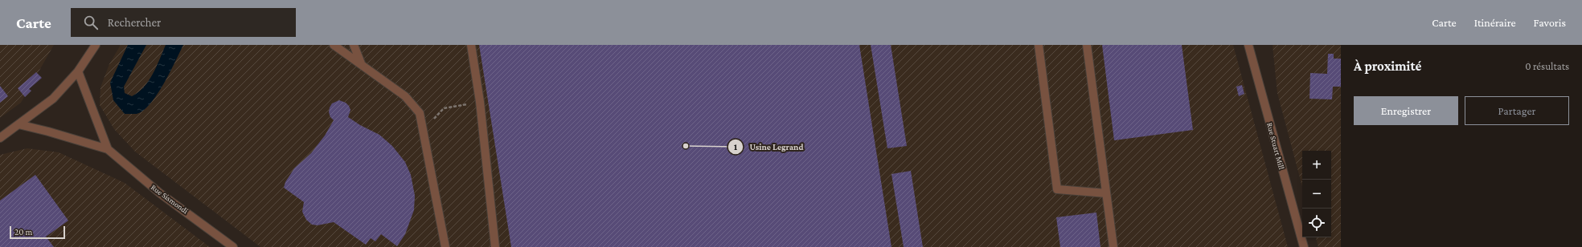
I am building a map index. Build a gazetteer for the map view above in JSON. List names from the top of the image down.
{
  "streets": {
    "street": ["Rue Stuart Mill", "Rue Sismondi"]
  },
  "places": ["Usine Legrand"],
  "scale_bar": "20 m",
  "page": {
    "header": "Carte",
    "search": "Rechercher",
    "nav": ["Carte", "Itinéraire", "Favoris"],
    "heading": ["À proximité", "0 résultats"],
    "buttons": ["Enregistrer", "Partager"],
    "map_buttons": ["+", "−"],
    "scale": "20 m"
  }
}
